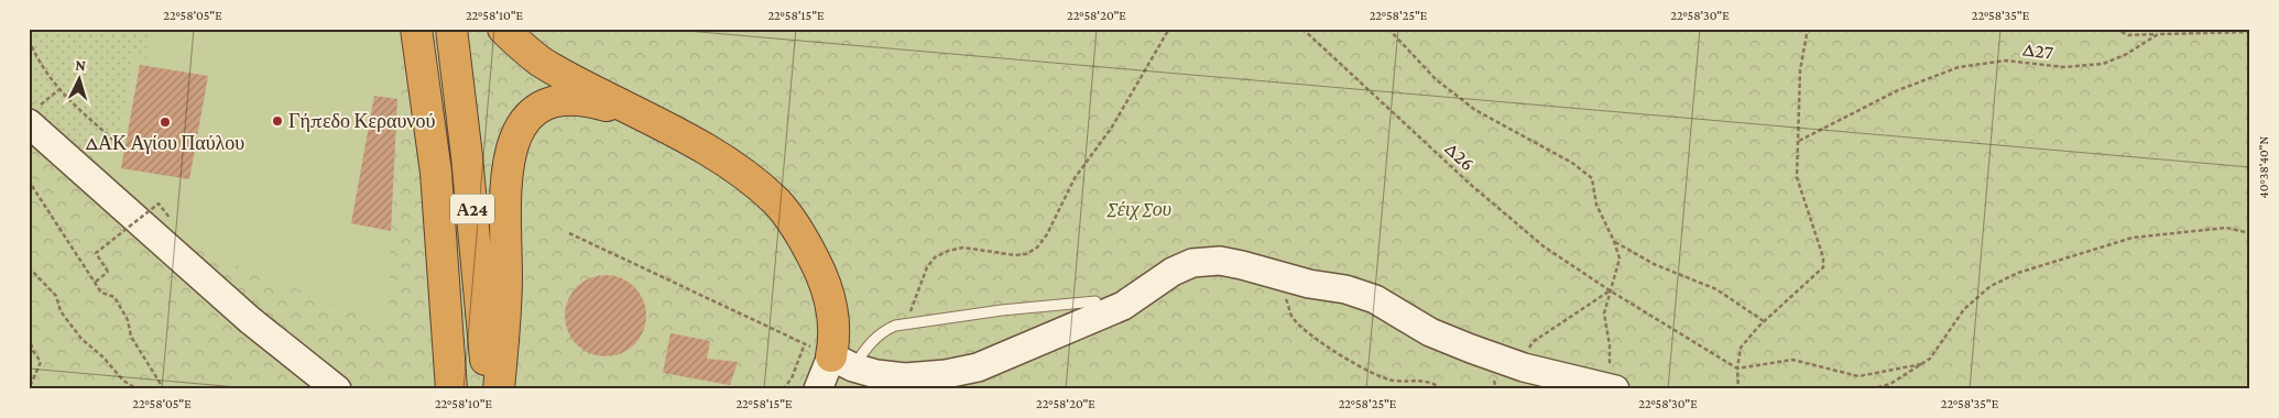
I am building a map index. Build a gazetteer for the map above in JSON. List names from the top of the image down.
{
  "streets": {
    "highway": ["Α24"],
    "path": ["Δ27", "Δ26"]
  },
  "parks": ["Σέιχ Σου"],
  "places": ["Γήπεδο Κεραυνού", "ΔΑΚ Αγίου Παύλου"],
  "north": "top",
  "coordinates": [
    "22°58'05\"E",
    "22°58'10\"E",
    "22°58'15\"E",
    "22°58'20\"E",
    "22°58'25\"E",
    "22°58'30\"E",
    "22°58'35\"E",
    "40°38'40\"N"
  ]
}
